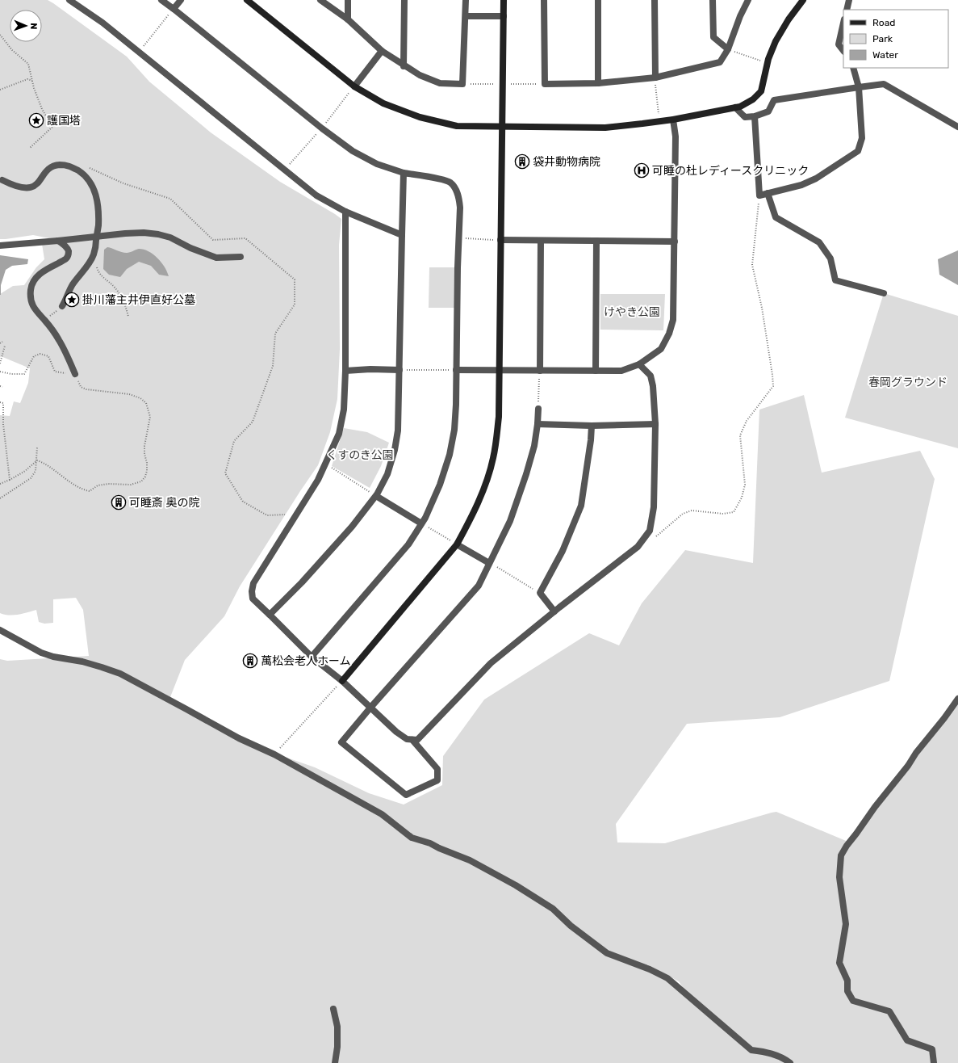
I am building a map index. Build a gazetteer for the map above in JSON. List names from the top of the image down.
{
  "parks": ["けやき公園", "春岡グラウンド", "くすのき公園"],
  "places": {
    "place": ["護国塔", "掛川藩主井伊直好公墓"],
    "building": ["袋井動物病院", "可睡斎 奥の院", "萬松会老人ホーム"],
    "hospital": ["可睡の杜レディースクリニック"]
  },
  "legend": ["Road", "Park", "Water"],
  "north": "right"
}
